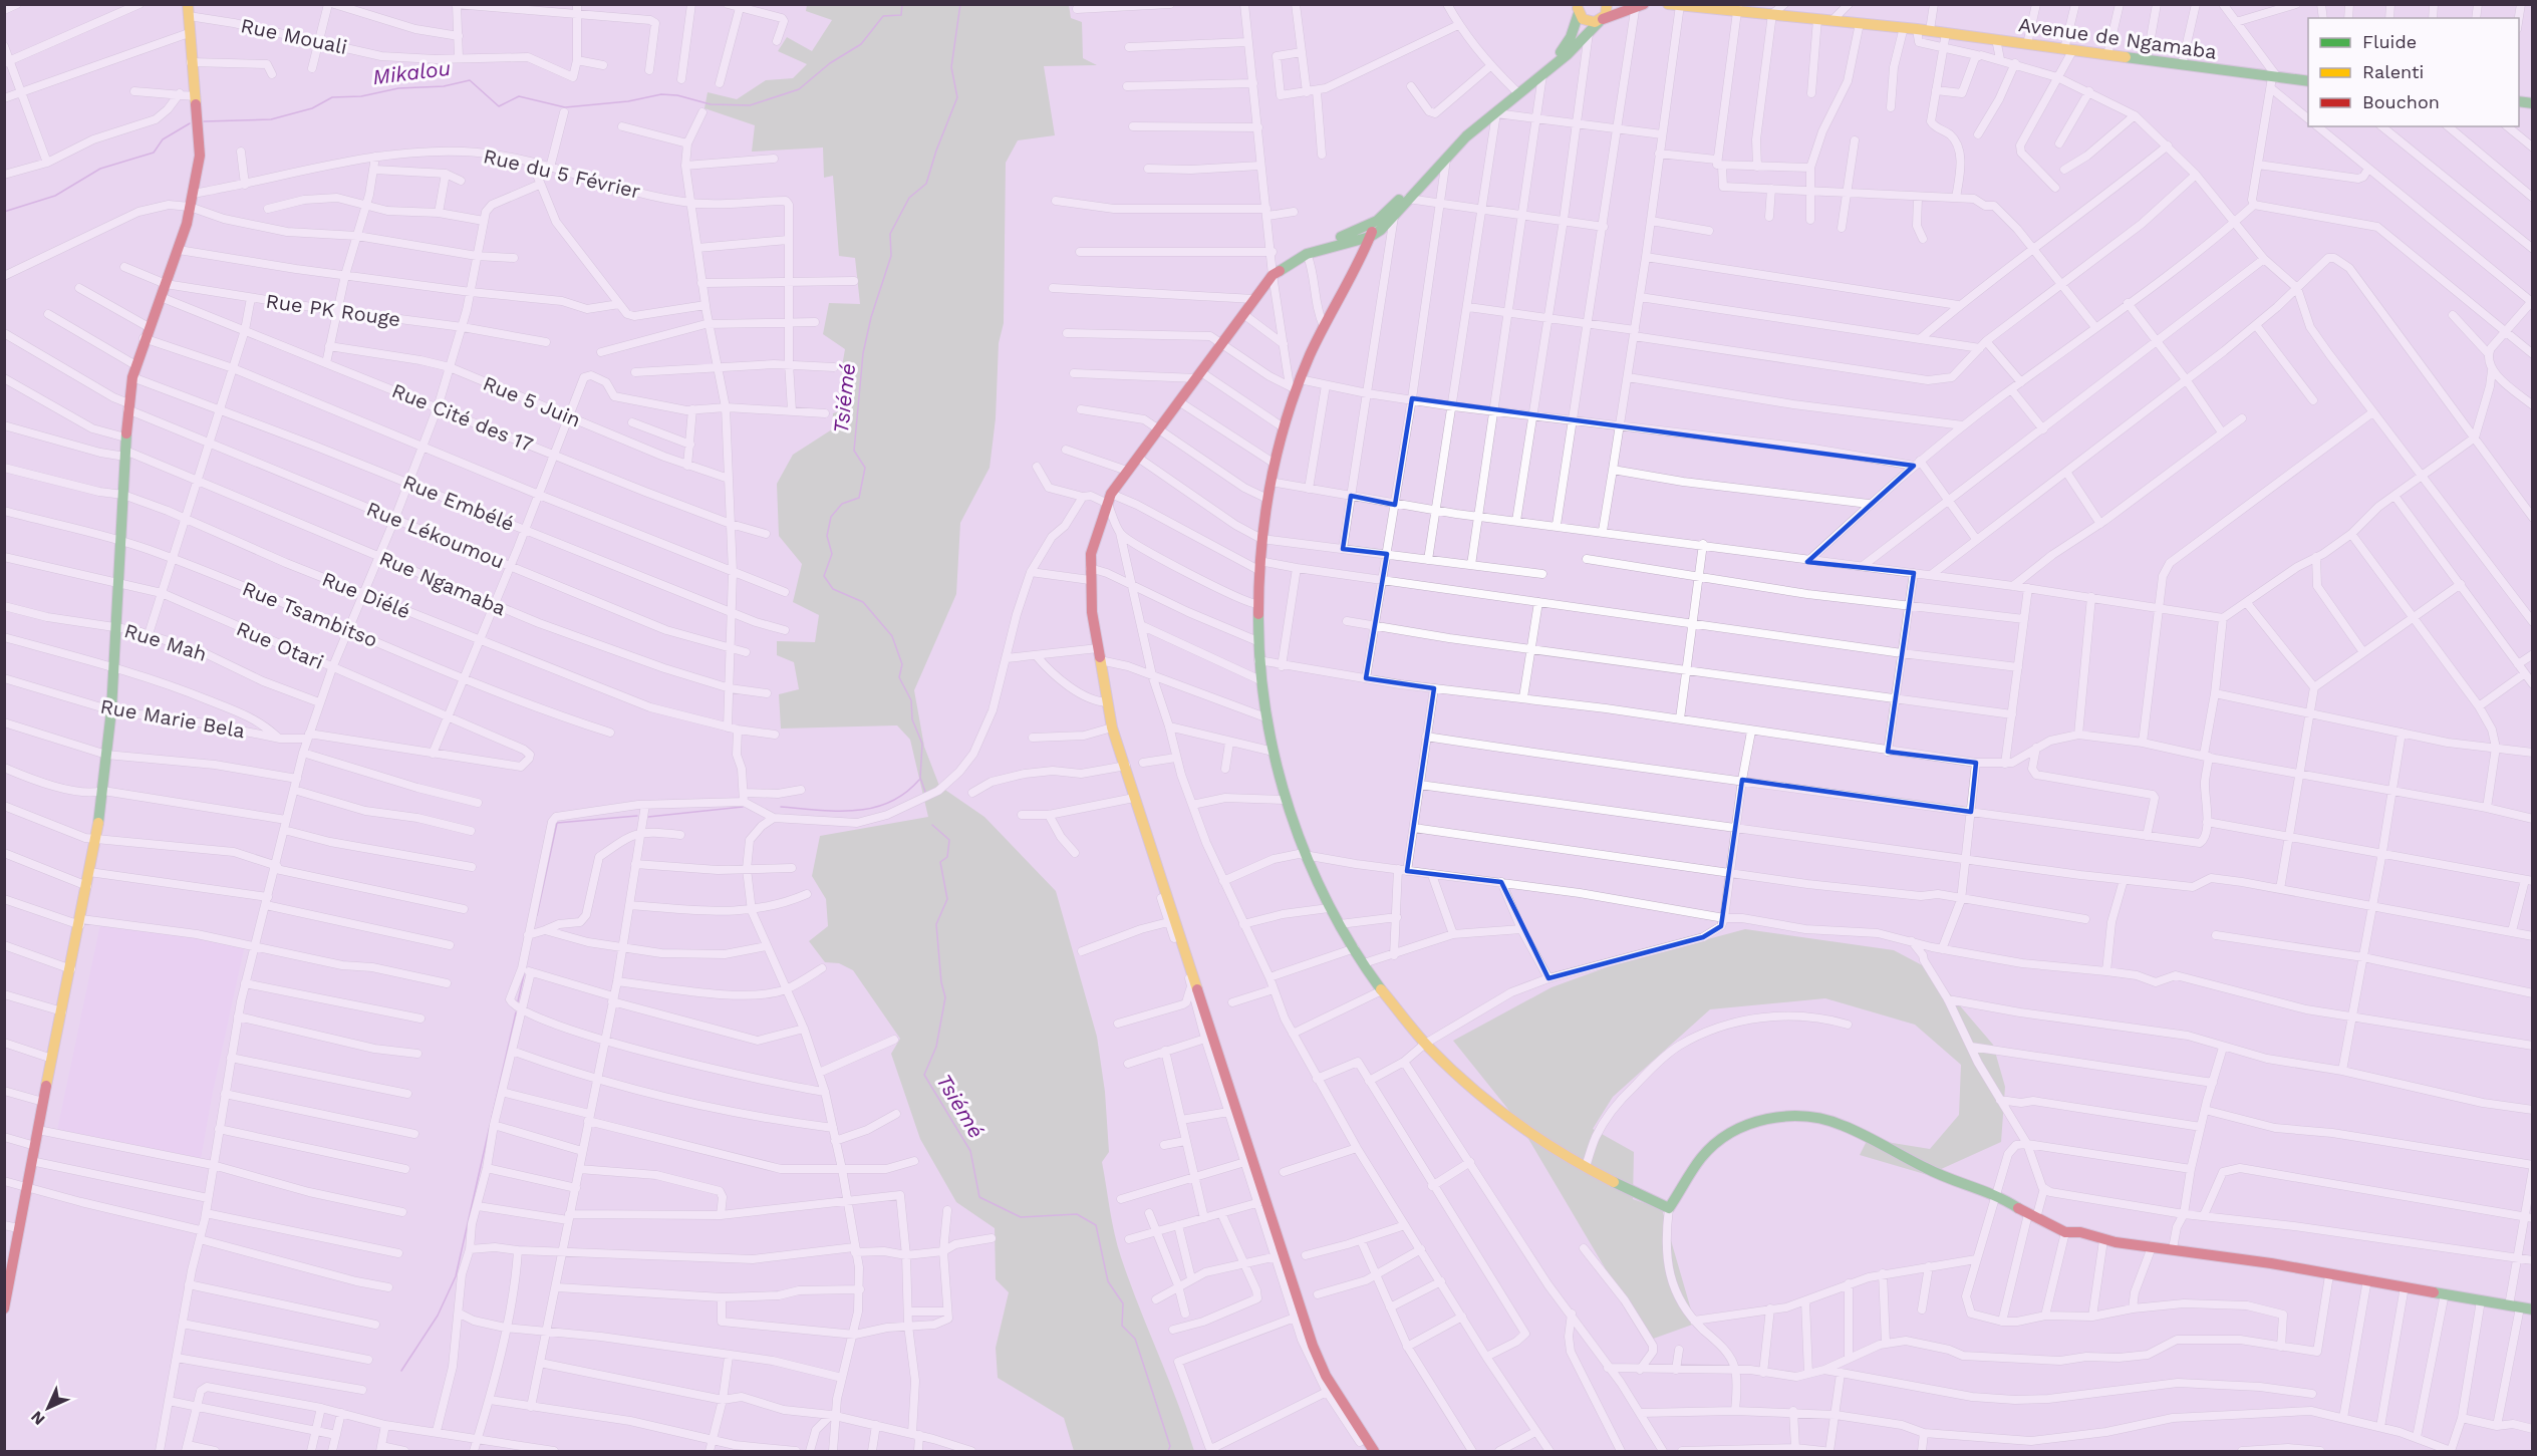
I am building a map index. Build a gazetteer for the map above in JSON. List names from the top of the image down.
{
  "streets": {
    "main road": ["Avenue de Ngamaba"],
    "street": [
      "Rue Mouali",
      "Rue du 5 Février",
      "Rue PK Rouge",
      "Rue 5 Juin",
      "Rue Cité des 17",
      "Rue Embélé",
      "Rue Lékoumou",
      "Rue Ngamaba",
      "Rue Diélé",
      "Rue Tsambitso",
      "Rue Mah",
      "Rue Otari",
      "Rue Marie Bela"
    ]
  },
  "crossings": [
    ["Rue Otari", "Rue Marie Bela"]
  ],
  "water": ["Mikalou", "Tsiémé"],
  "legend": ["Fluide", "Ralenti", "Bouchon"],
  "north": "bottom left"
}
